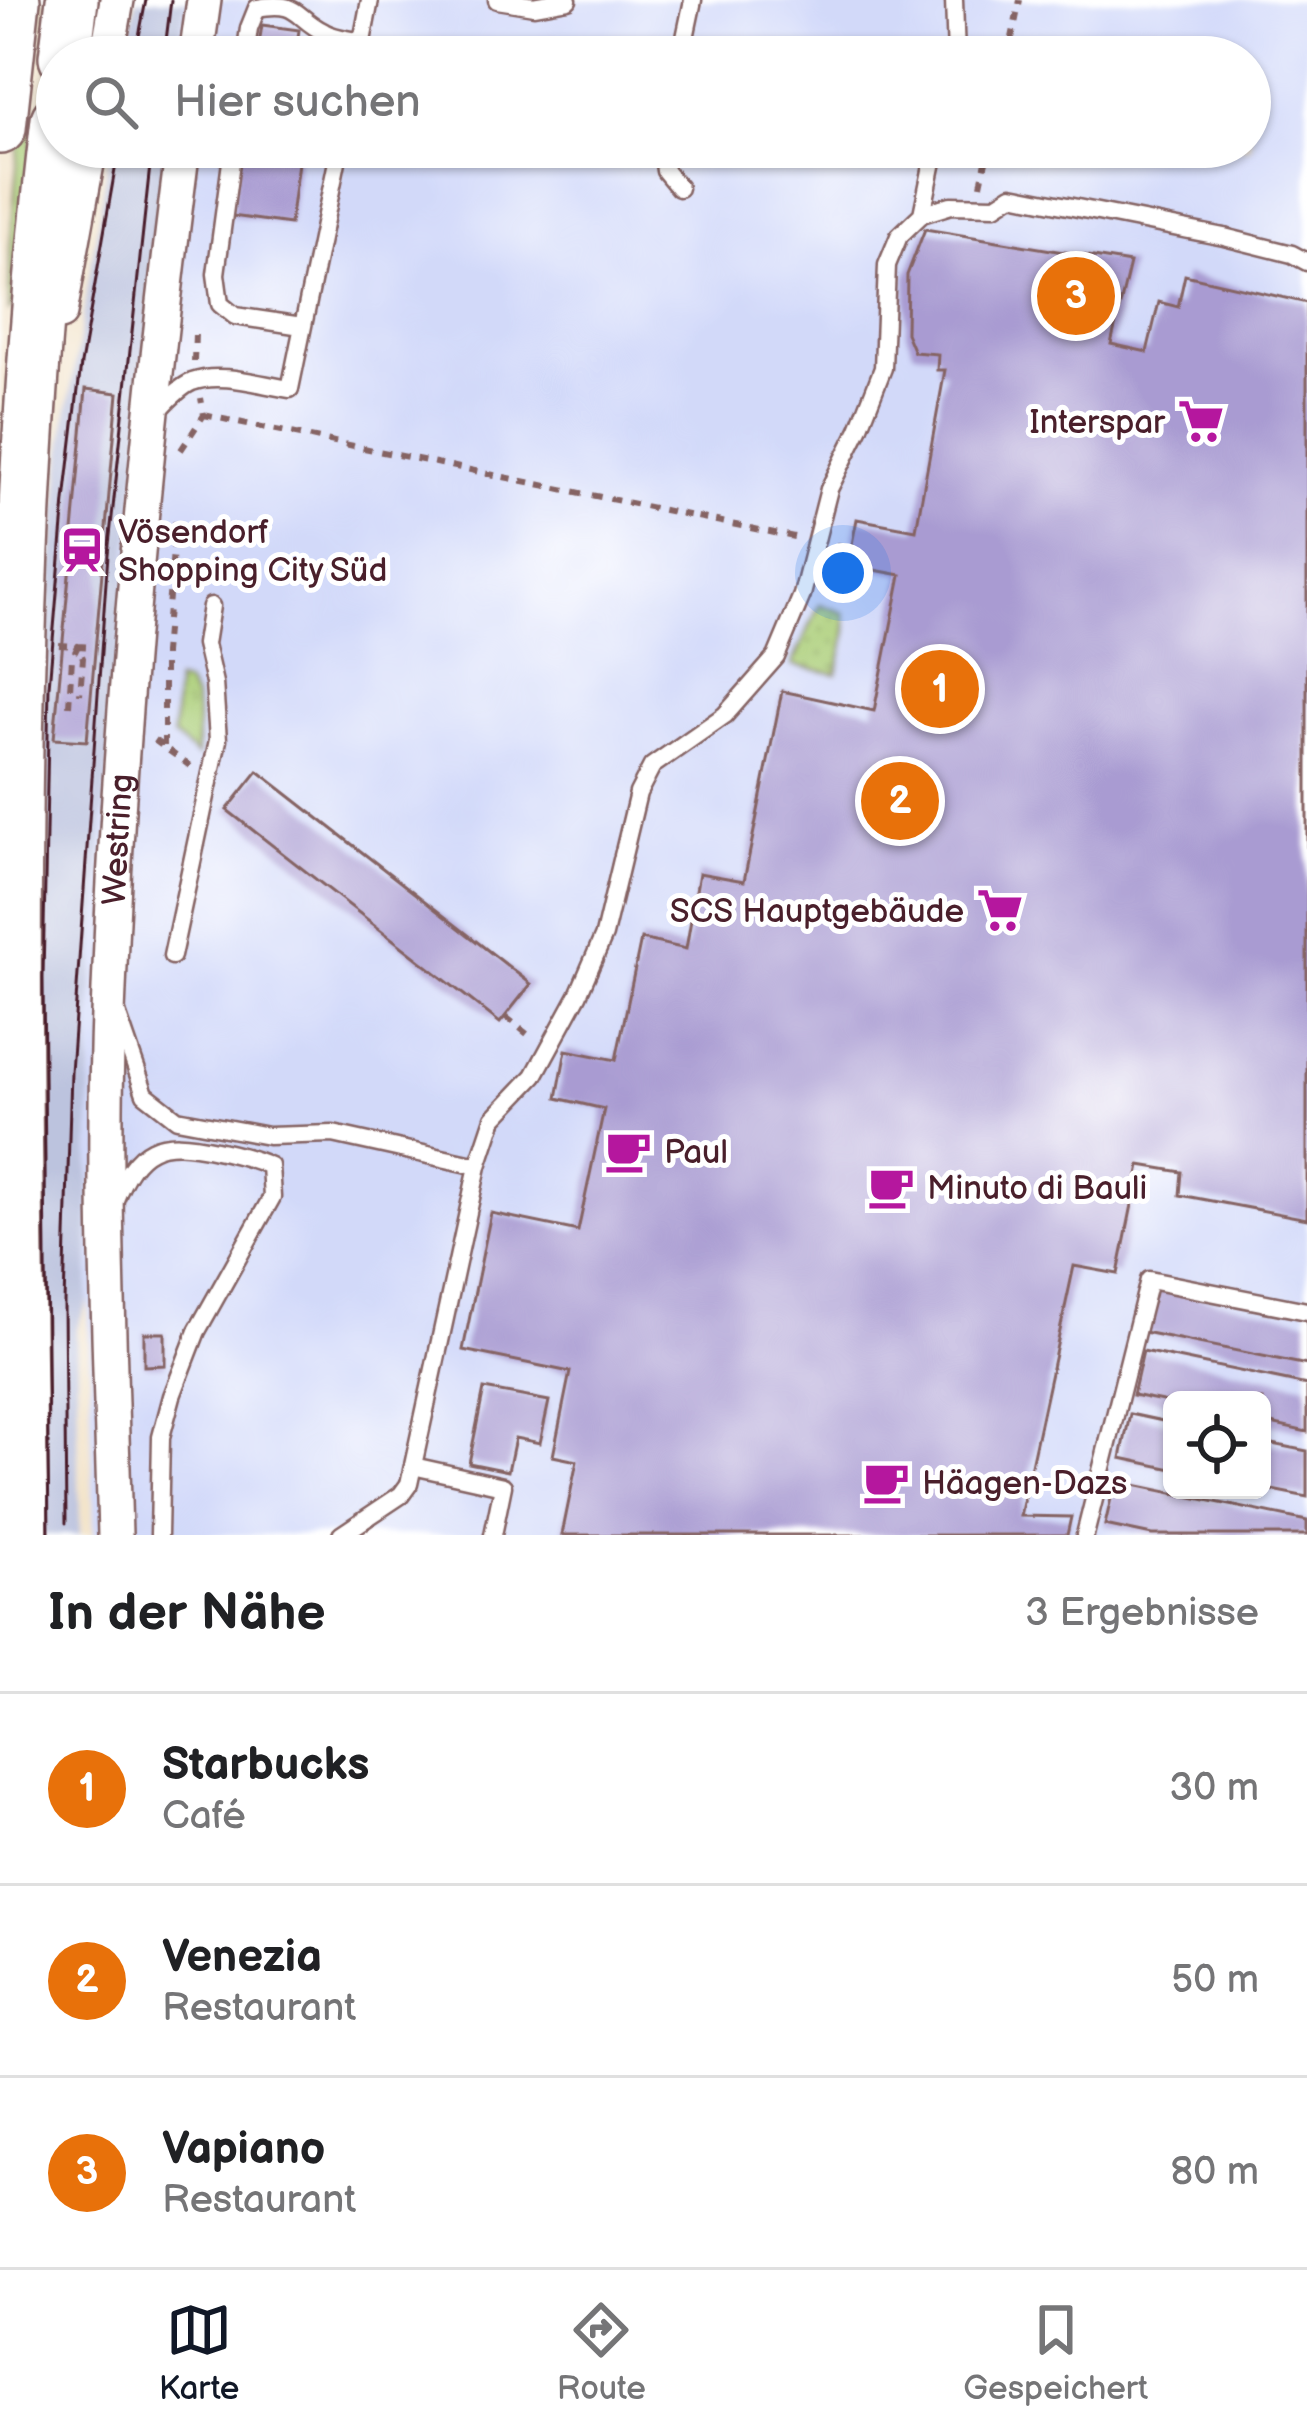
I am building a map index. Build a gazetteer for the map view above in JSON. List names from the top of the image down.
{
  "streets": {
    "street": ["Westring"]
  },
  "places": {
    "supermarket": ["Interspar", "SCS Hauptgebäude"],
    "station": ["Vösendorf Shopping City Süd"],
    "cafe": ["Paul", "Minuto di Bauli", "Häagen-Dazs"]
  },
  "page": {
    "search": "Hier suchen",
    "pins": ["3", "1", "2"],
    "heading": ["In der Nähe", "3 Ergebnisse"],
    "list": [
      {
        "mark": "1",
        "name": "Starbucks",
        "note": "Café",
        "value": "30 m"
      },
      {
        "mark": "2",
        "name": "Venezia",
        "note": "Restaurant",
        "value": "50 m"
      },
      {
        "mark": "3",
        "name": "Vapiano",
        "note": "Restaurant",
        "value": "80 m"
      }
    ],
    "nav": ["Karte", "Route", "Gespeichert"]
  }
}
